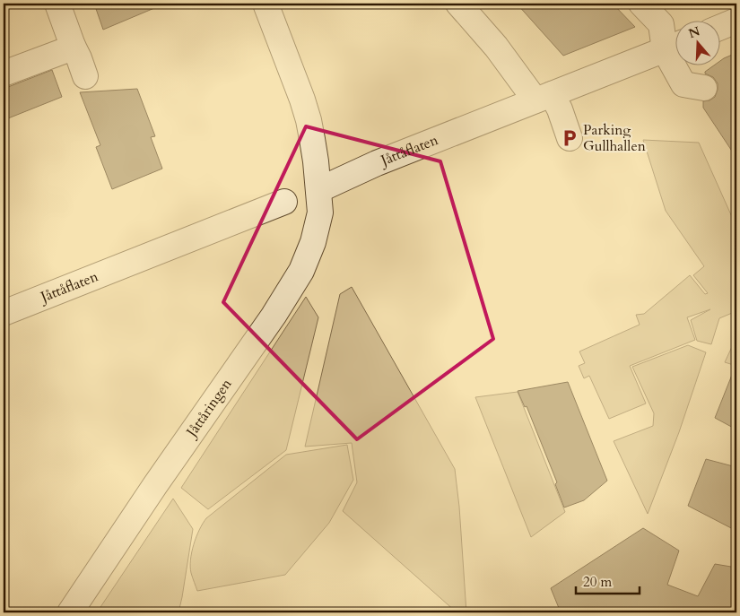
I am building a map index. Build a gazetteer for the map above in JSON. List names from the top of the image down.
{
  "streets": {
    "street": ["Jåttåflaten", "Jåttåringen"]
  },
  "crossings": [
    ["Jåttåflaten", "Jåttåringen"]
  ],
  "places": {
    "parking": ["Parking Gullhallen"]
  },
  "scale_bar": "20 m",
  "north": "top"
}
